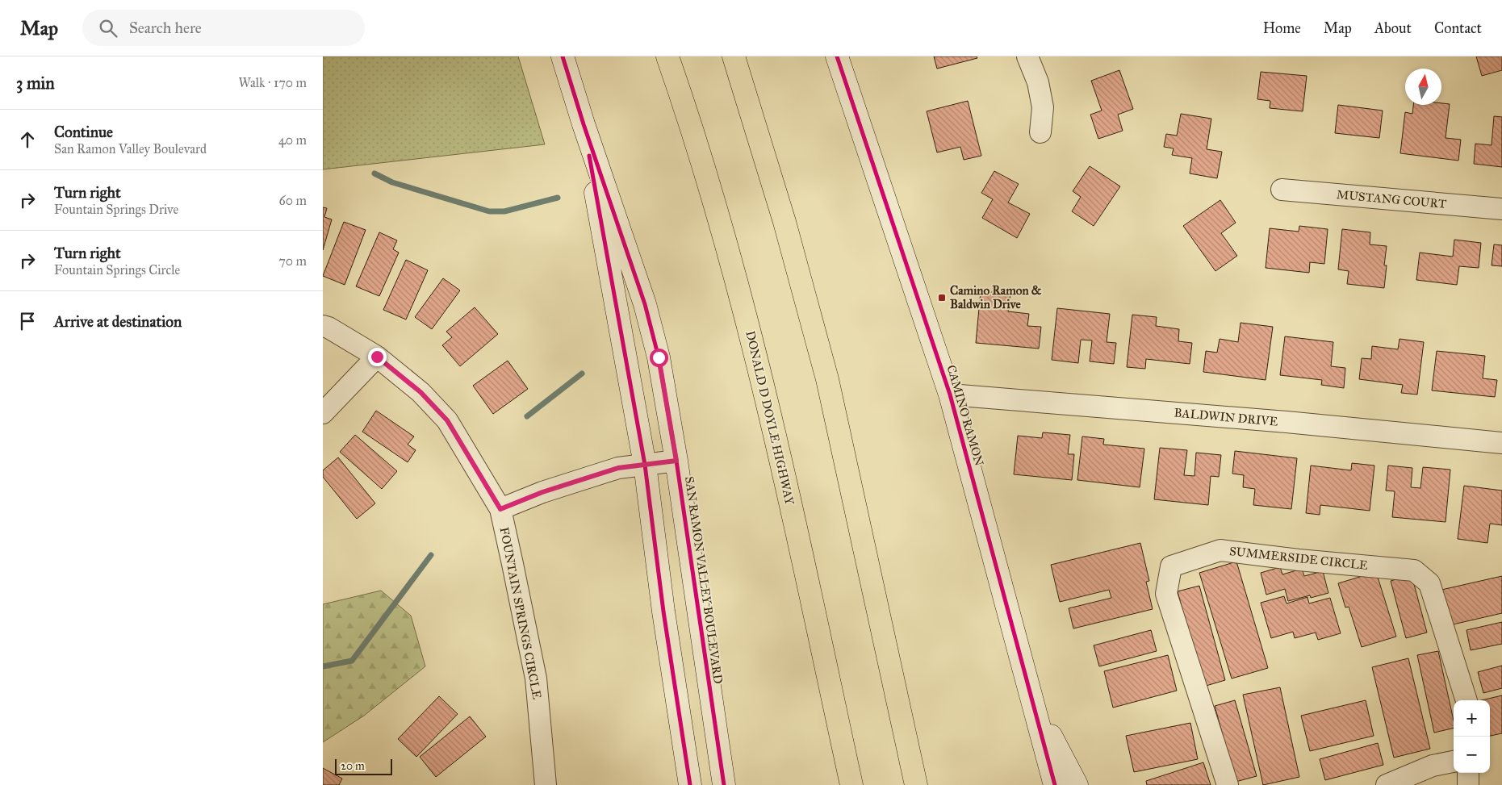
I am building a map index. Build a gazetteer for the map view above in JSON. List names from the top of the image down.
{
  "streets": {
    "highway": ["DONALD D DOYLE HIGHWAY"],
    "main road": ["CAMINO RAMON", "SAN RAMON VALLEY BOULEVARD"],
    "street": [
      "MUSTANG COURT",
      "BALDWIN DRIVE",
      "SUMMERSIDE CIRCLE",
      "FOUNTAIN SPRINGS CIRCLE"
    ]
  },
  "crossings": [
    ["CAMINO RAMON", "BALDWIN DRIVE"]
  ],
  "places": {
    "transit": ["Camino Ramon & Baldwin Drive"]
  },
  "scale_bar": "20 m",
  "north": "top",
  "page": {
    "header": "Map",
    "search": "Search here",
    "nav": [
      "Home",
      "Map",
      "About",
      "Contact"
    ],
    "heading": ["3 min", "Walk · 170 m"],
    "list": [
      ["Continue", "San Ramon Valley Boulevard", "40 m"],
      ["Turn right", "Fountain Springs Drive", "60 m"],
      ["Turn right", "Fountain Springs Circle", "70 m"],
      "Arrive at destination"
    ],
    "map_buttons": ["+", "−"],
    "scale": "20 m"
  }
}
